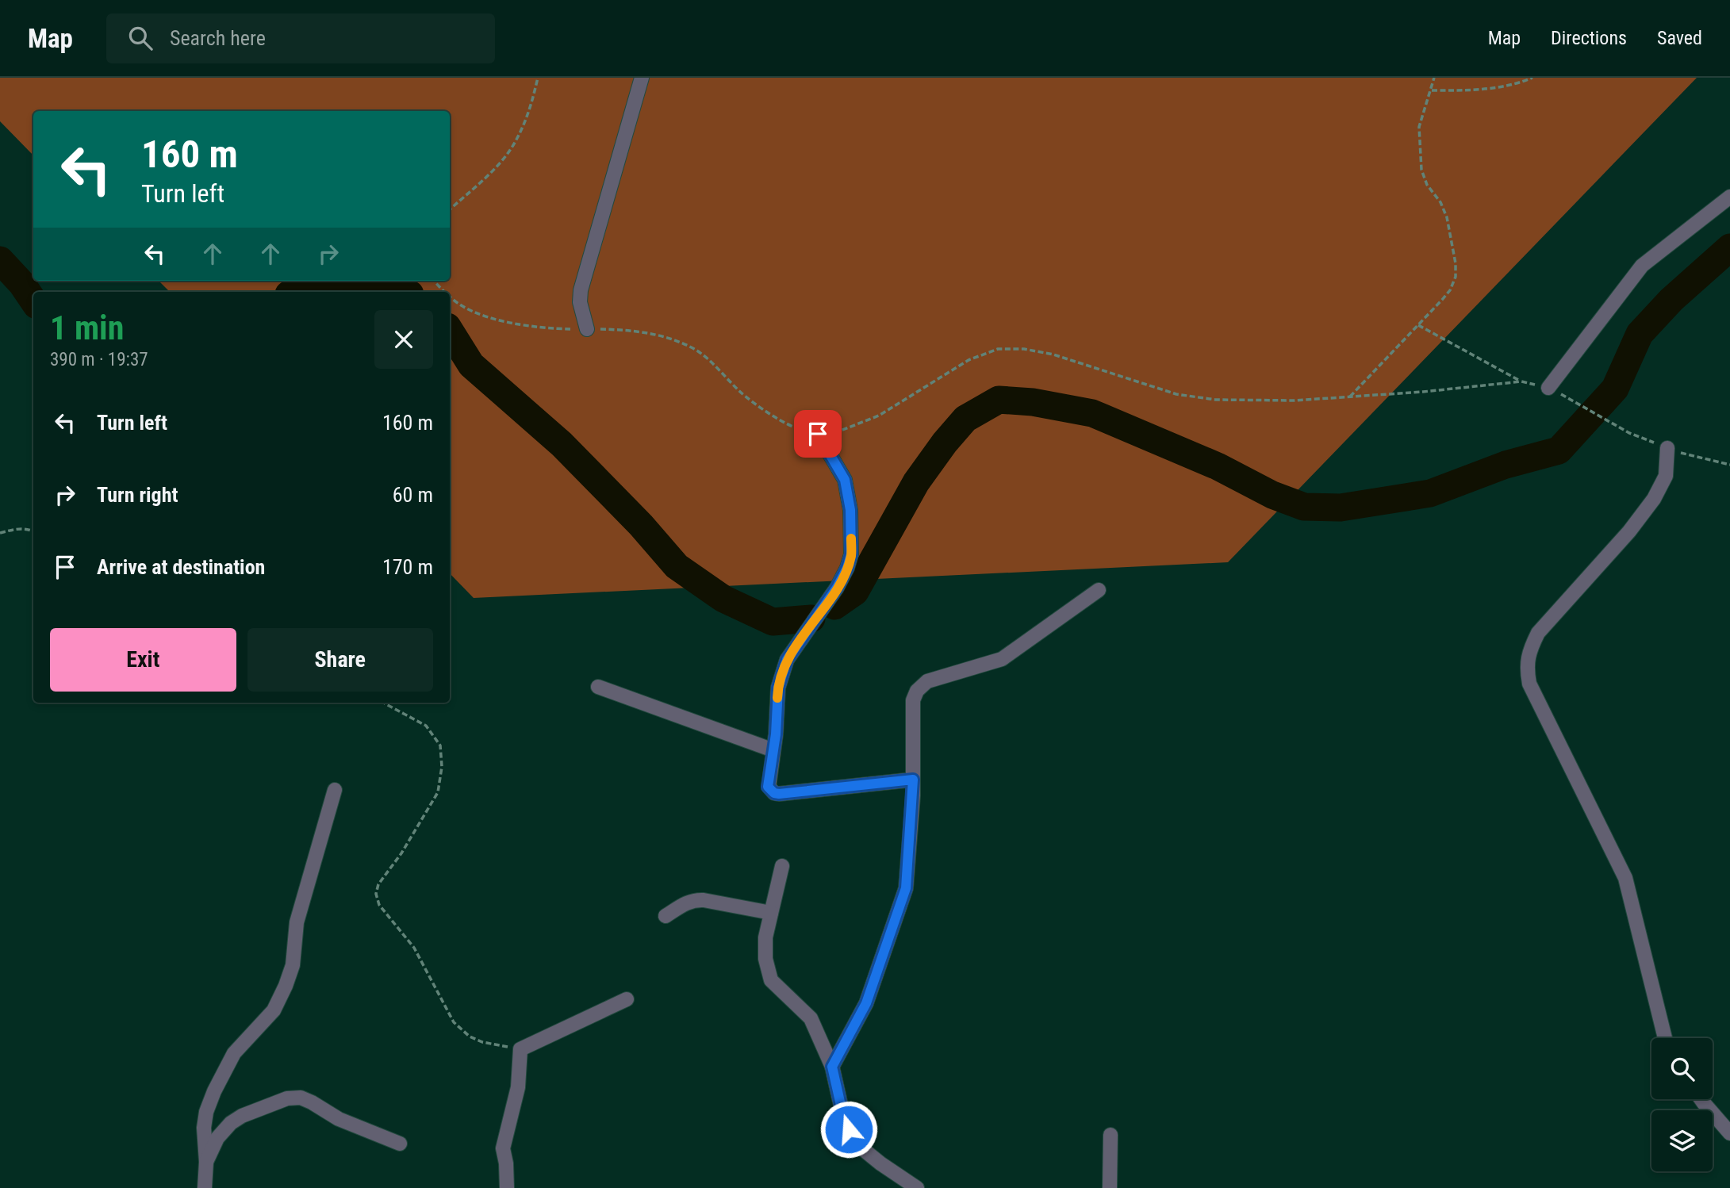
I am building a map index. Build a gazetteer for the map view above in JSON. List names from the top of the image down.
{
  "page": {
    "header": "Map",
    "search": "Search here",
    "nav": ["Map", "Directions", "Saved"],
    "turn": ["160 m", "Turn left"],
    "heading": ["1 min", "390 m · 19:37"],
    "list": [
      {
        "name": "Turn left",
        "value": "160 m"
      },
      {
        "name": "Turn right",
        "value": "60 m"
      },
      {
        "name": "Arrive at destination",
        "value": "170 m"
      }
    ],
    "buttons": ["Exit", "Share"]
  }
}
